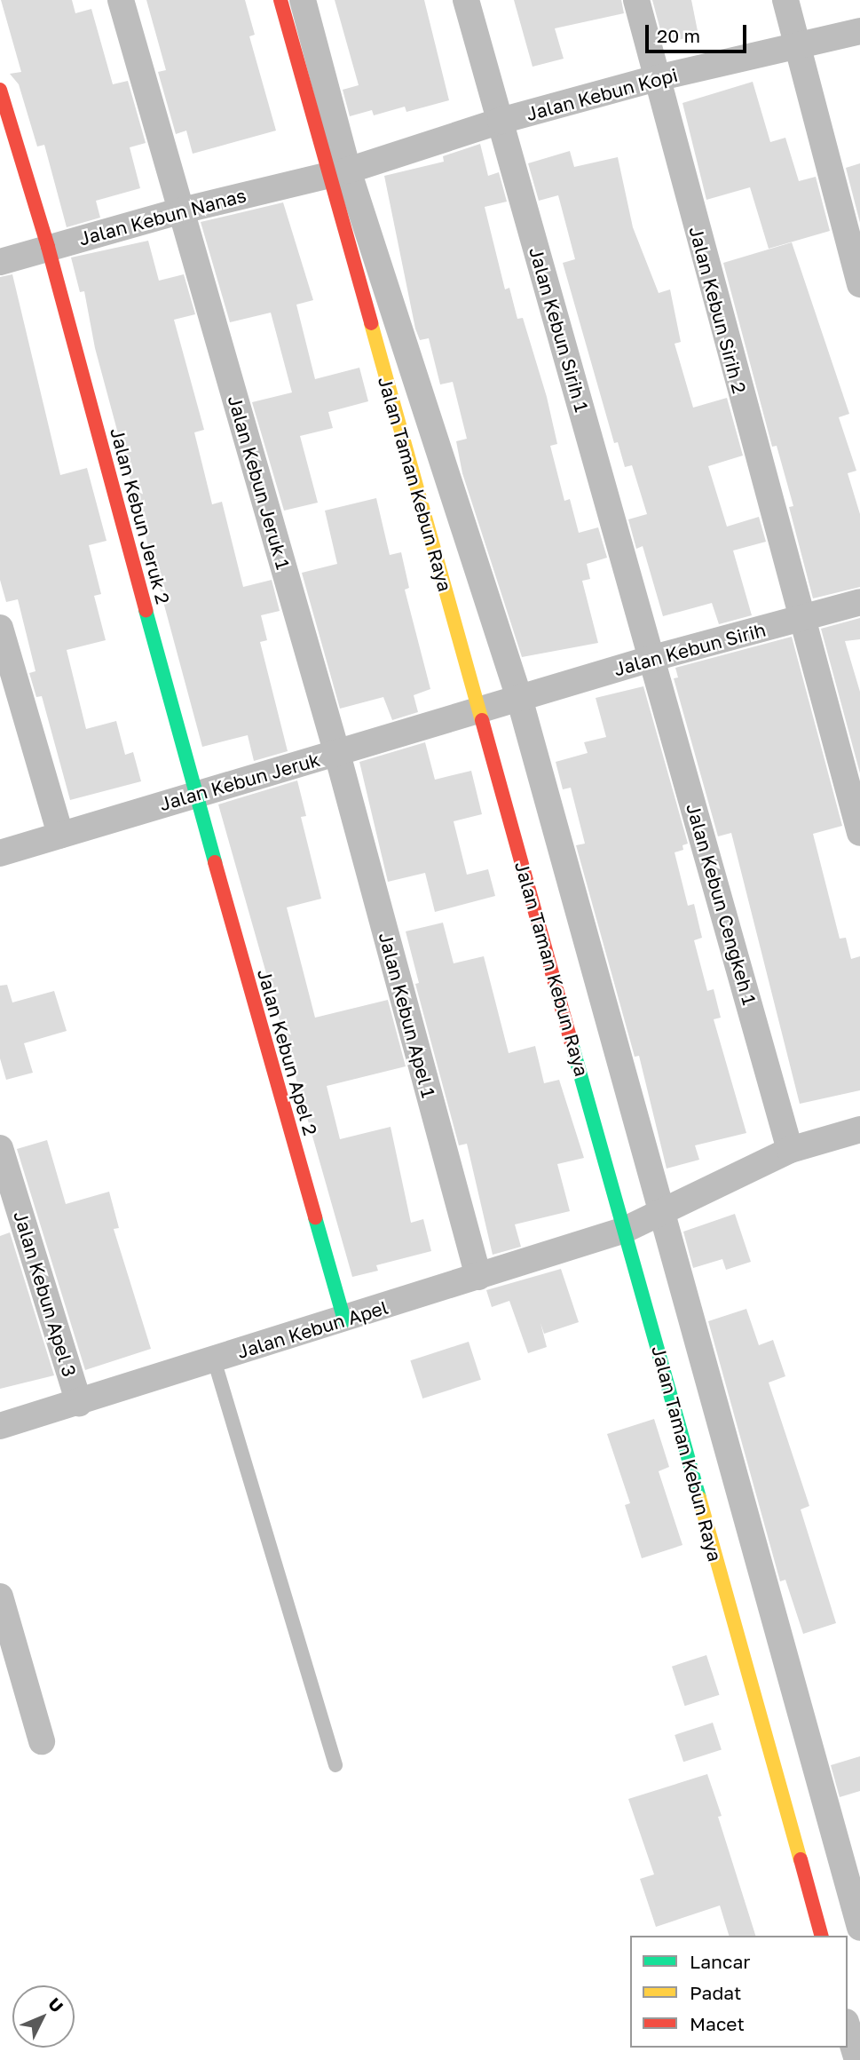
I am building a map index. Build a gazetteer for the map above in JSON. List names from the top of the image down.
{
  "streets": {
    "street": [
      "Jalan Kebun Kopi",
      "Jalan Kebun Nanas",
      "Jalan Kebun Sirih 2",
      "Jalan Kebun Sirih 1",
      "Jalan Kebun Jeruk 1",
      "Jalan Taman Kebun Raya",
      "Jalan Kebun Jeruk 2",
      "Jalan Kebun Sirih",
      "Jalan Kebun Jeruk",
      "Jalan Kebun Cengkeh 1",
      "Jalan Kebun Apel 1",
      "Jalan Kebun Apel 2",
      "Jalan Kebun Apel 3",
      "Jalan Kebun Apel"
    ]
  },
  "crossings": [
    ["Jalan Kebun Kopi", "Jalan Kebun Nanas"],
    ["Jalan Kebun Kopi", "Jalan Kebun Sirih 2"],
    ["Jalan Kebun Kopi", "Jalan Kebun Sirih 1"],
    ["Jalan Kebun Kopi", "Jalan Taman Kebun Raya"],
    ["Jalan Kebun Nanas", "Jalan Kebun Jeruk 1"],
    ["Jalan Kebun Nanas", "Jalan Taman Kebun Raya"],
    ["Jalan Kebun Nanas", "Jalan Kebun Jeruk 2"],
    ["Jalan Kebun Sirih 2", "Jalan Kebun Sirih"],
    ["Jalan Kebun Sirih 1", "Jalan Kebun Sirih"],
    ["Jalan Kebun Sirih 1", "Jalan Kebun Cengkeh 1"],
    ["Jalan Kebun Jeruk 1", "Jalan Kebun Jeruk"],
    ["Jalan Kebun Jeruk 1", "Jalan Kebun Apel 1"],
    ["Jalan Taman Kebun Raya", "Jalan Kebun Sirih"],
    ["Jalan Taman Kebun Raya", "Jalan Kebun Jeruk"],
    ["Jalan Taman Kebun Raya", "Jalan Kebun Apel"],
    ["Jalan Kebun Jeruk 2", "Jalan Kebun Jeruk"],
    ["Jalan Kebun Jeruk 2", "Jalan Kebun Apel 2"],
    ["Jalan Kebun Sirih", "Jalan Kebun Jeruk"],
    ["Jalan Kebun Sirih", "Jalan Kebun Cengkeh 1"],
    ["Jalan Kebun Jeruk", "Jalan Kebun Apel 1"],
    ["Jalan Kebun Jeruk", "Jalan Kebun Apel 2"],
    ["Jalan Kebun Cengkeh 1", "Jalan Kebun Apel"],
    ["Jalan Kebun Apel 1", "Jalan Kebun Apel"],
    ["Jalan Kebun Apel 2", "Jalan Kebun Apel"],
    ["Jalan Kebun Apel 3", "Jalan Kebun Apel"]
  ],
  "legend": ["Lancar", "Padat", "Macet"],
  "scale_bar": "20 m",
  "north": "top right"
}
